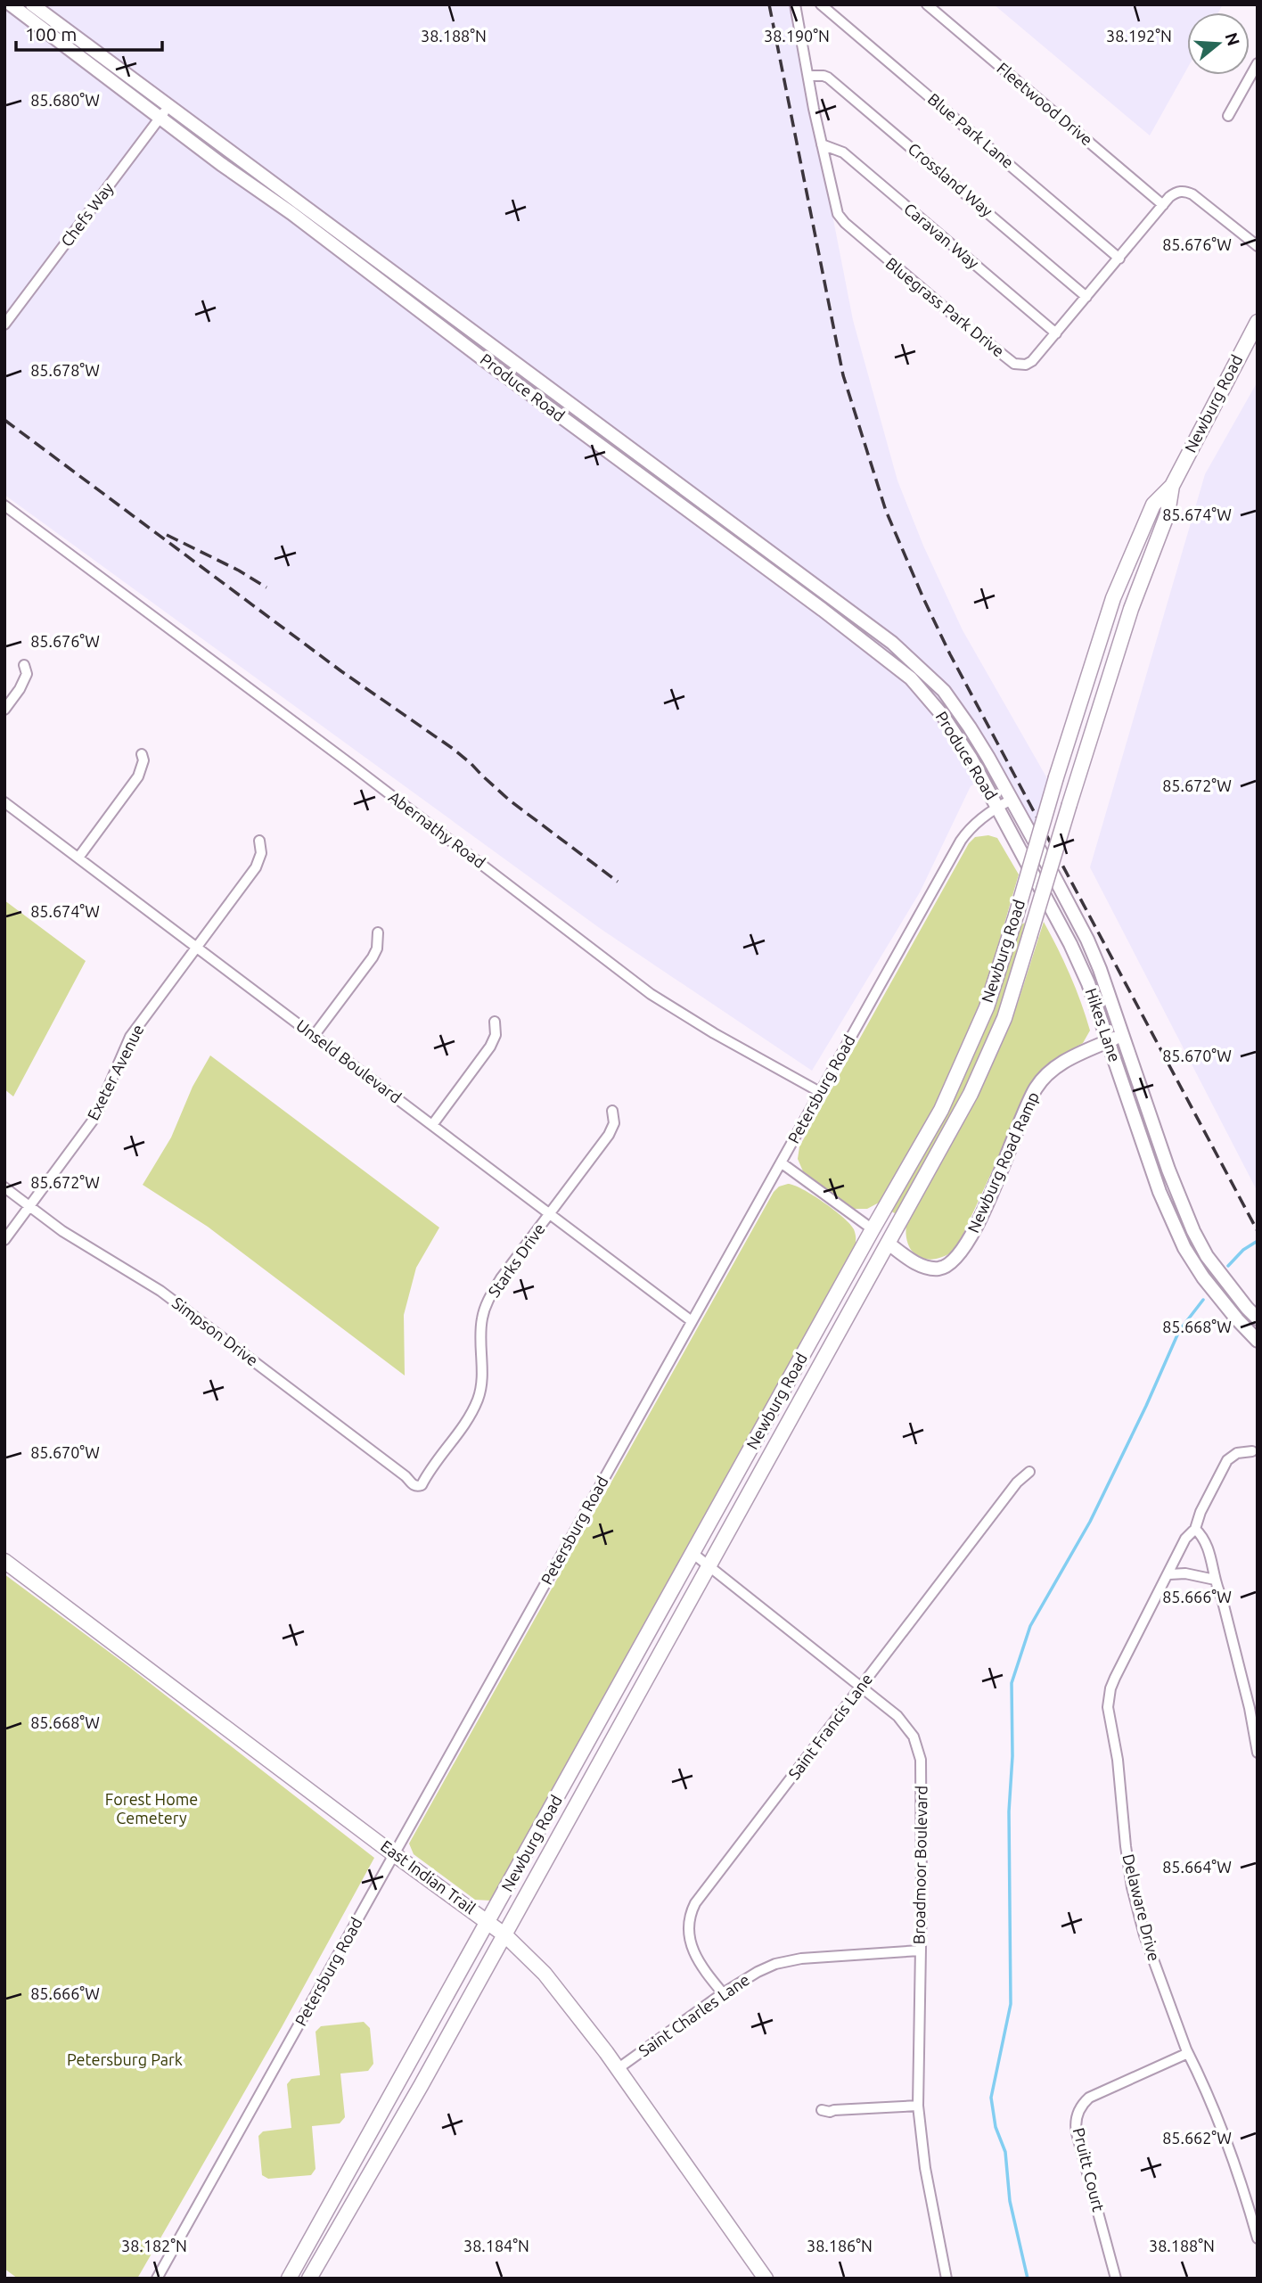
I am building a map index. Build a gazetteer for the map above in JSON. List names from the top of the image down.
{
  "streets": {
    "main road": ["Newburg Road", "East Indian Trail"],
    "street": [
      "Fleetwood Drive",
      "Blue Park Lane",
      "Crossland Way",
      "Chefs Way",
      "Caravan Way",
      "Bluegrass Park Drive",
      "Produce Road",
      "Abernathy Road",
      "Hikes Lane",
      "Unseld Boulevard",
      "Exeter Avenue",
      "Petersburg Road",
      "Newburg Road Ramp",
      "Starks Drive",
      "Simpson Drive",
      "Saint Francis Lane",
      "Broadmoor Boulevard",
      "Delaware Drive",
      "Saint Charles Lane",
      "Pruitt Court"
    ]
  },
  "crossings": [
    ["Fleetwood Drive", "Bluegrass Park Drive"],
    ["Blue Park Lane", "Bluegrass Park Drive"],
    ["Crossland Way", "Bluegrass Park Drive"],
    ["Chefs Way", "Produce Road"],
    ["Caravan Way", "Bluegrass Park Drive"],
    ["Produce Road", "Hikes Lane"],
    ["Produce Road", "Petersburg Road"],
    ["Newburg Road", "Newburg Road Ramp"],
    ["Newburg Road", "Broadmoor Boulevard"],
    ["Newburg Road", "East Indian Trail"],
    ["Abernathy Road", "Petersburg Road"],
    ["Hikes Lane", "Petersburg Road"],
    ["Hikes Lane", "Newburg Road Ramp"],
    ["Unseld Boulevard", "Exeter Avenue"],
    ["Unseld Boulevard", "Petersburg Road"],
    ["Unseld Boulevard", "Starks Drive"],
    ["Exeter Avenue", "Simpson Drive"],
    ["Petersburg Road", "East Indian Trail"],
    ["Starks Drive", "Simpson Drive"],
    ["Saint Francis Lane", "Broadmoor Boulevard"],
    ["Saint Francis Lane", "Saint Charles Lane"],
    ["Broadmoor Boulevard", "Saint Charles Lane"],
    ["East Indian Trail", "Saint Charles Lane"],
    ["Delaware Drive", "Pruitt Court"]
  ],
  "parks": ["Forest Home Cemetery", "Petersburg Park"],
  "scale_bar": "100 m",
  "north": "right",
  "coordinates": [
    "38.188°N",
    "38.190°N",
    "38.192°N",
    "85.680°W",
    "85.676°W",
    "85.678°W",
    "85.674°W",
    "85.672°W",
    "85.670°W",
    "85.668°W",
    "85.666°W",
    "85.664°W",
    "85.662°W",
    "38.182°N",
    "38.184°N",
    "38.186°N"
  ]
}
